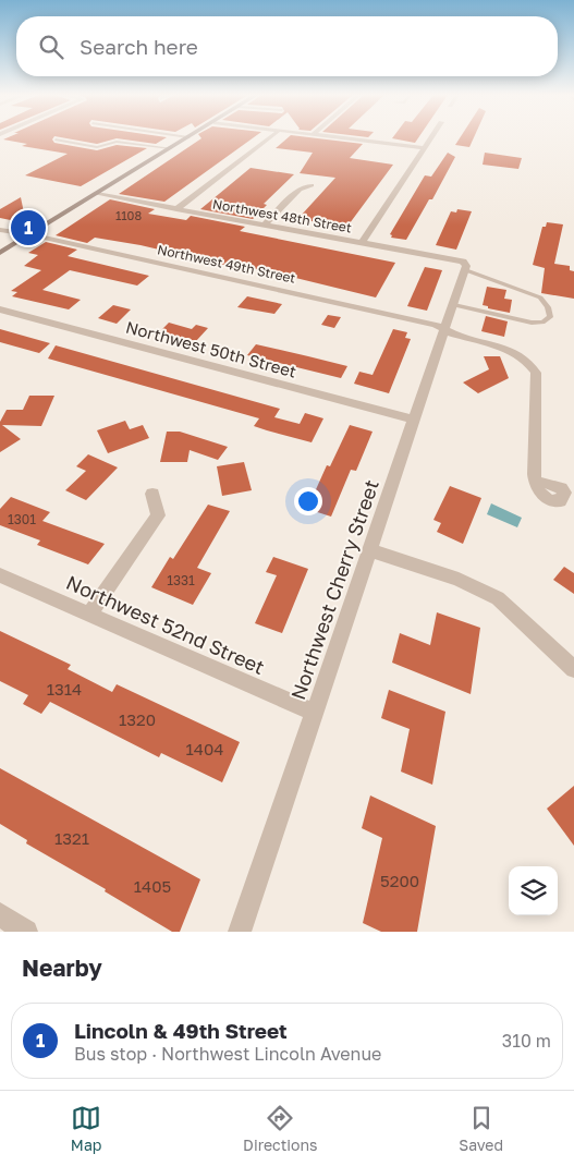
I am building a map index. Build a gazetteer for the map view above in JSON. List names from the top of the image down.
{
  "streets": {
    "street": [
      "Northwest 48th Street",
      "Northwest 49th Street",
      "Northwest 50th Street",
      "Northwest Cherry Street",
      "Northwest 52nd Street"
    ]
  },
  "crossings": [
    ["Northwest 48th Street", "Northwest Cherry Street"],
    ["Northwest 49th Street", "Northwest Cherry Street"],
    ["Northwest 50th Street", "Northwest Cherry Street"],
    ["Northwest Cherry Street", "Northwest 52nd Street"]
  ],
  "house_numbers": [
    "1108",
    "1301",
    "1331",
    "1314",
    "1320",
    "1404",
    "1321",
    "5200",
    "1405"
  ],
  "page": {
    "search": "Search here",
    "pins": "1",
    "heading": "Nearby",
    "list": [
      {
        "mark": "1",
        "name": "Lincoln & 49th Street",
        "note": "Bus stop · Northwest Lincoln Avenue",
        "value": "310 m"
      }
    ],
    "nav": ["Map", "Directions", "Saved"]
  }
}
